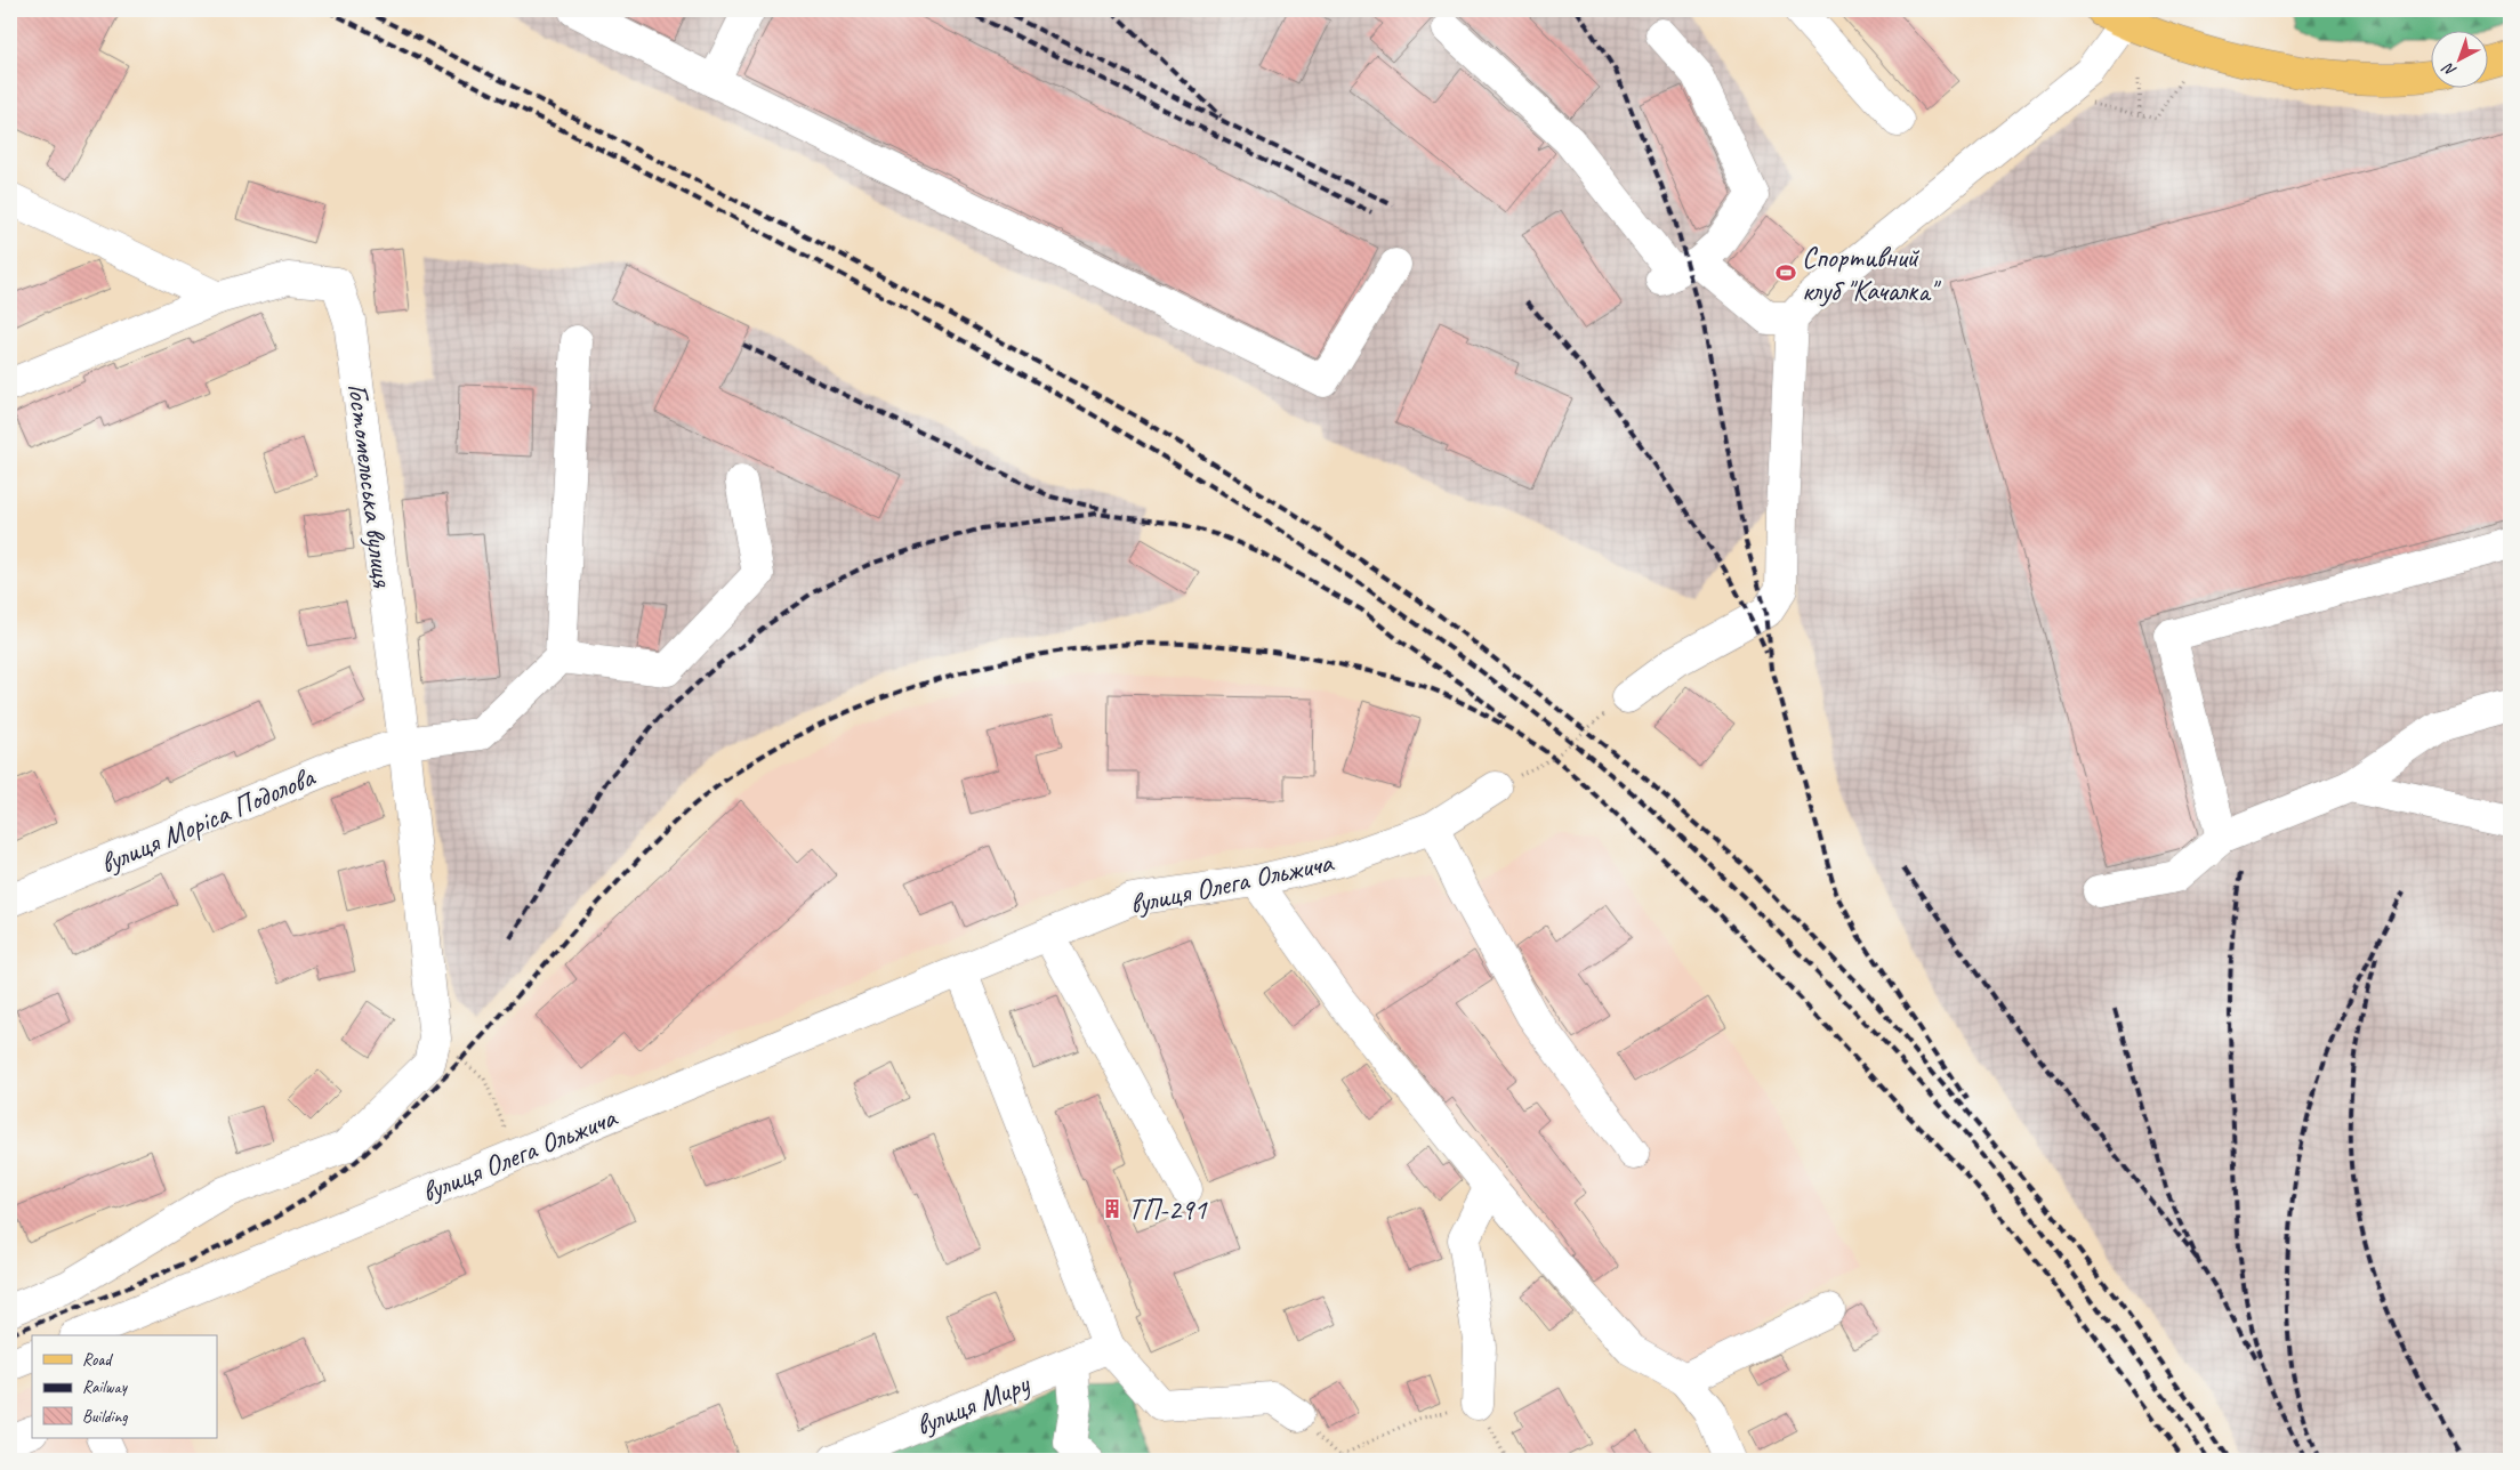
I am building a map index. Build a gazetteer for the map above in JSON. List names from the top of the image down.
{
  "streets": {
    "street": [
      "Гостомельська вулиця",
      "вулиця Моріса Подолова",
      "вулиця Олега Ольжича",
      "вулиця Миру"
    ]
  },
  "crossings": [
    ["Гостомельська вулиця", "вулиця Моріса Подолова"]
  ],
  "places": {
    "sports": ["Спортивний клуб \"Качалка\""],
    "building": ["ТП-291"]
  },
  "legend": ["Road", "Railway", "Building"],
  "north": "bottom left"
}
